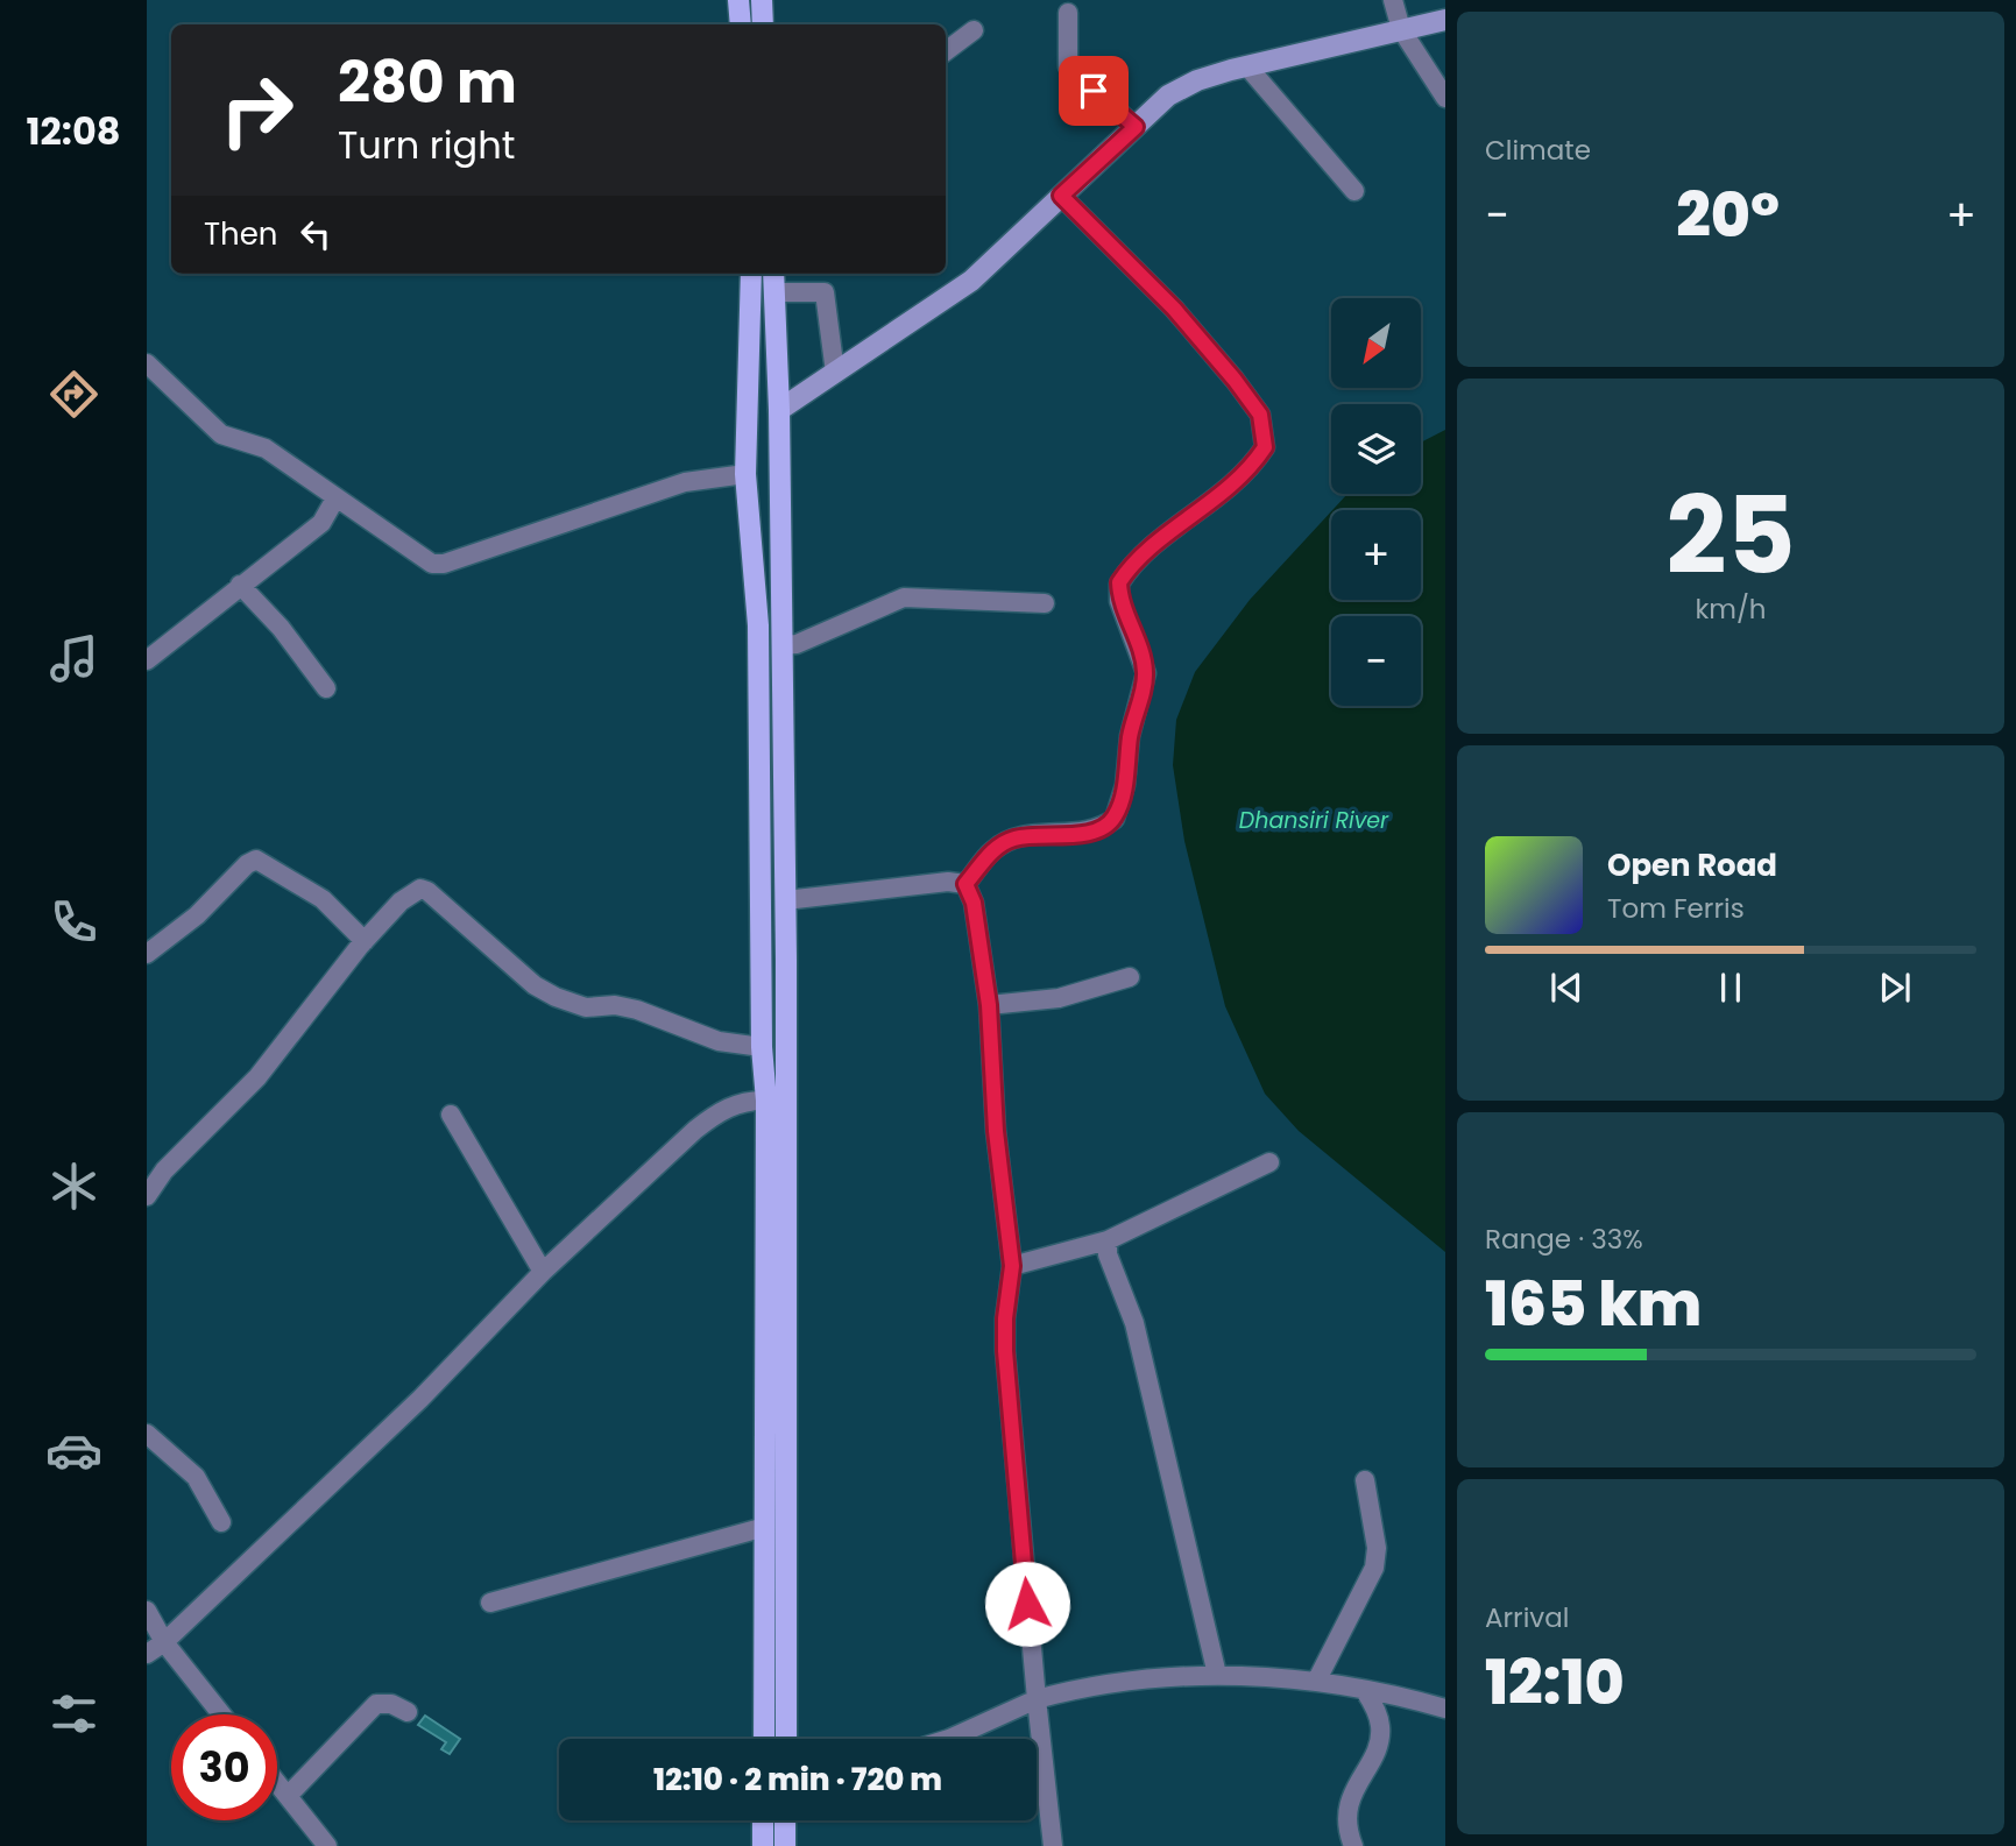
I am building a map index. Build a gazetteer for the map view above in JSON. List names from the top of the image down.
{
  "water": ["Dhansiri River"],
  "north": "bottom left",
  "page": {
    "tabs": "12:08",
    "tile": [
      "Climate",
      ["25", "km/h"],
      ["Range · 33%", "165 km"],
      ["Arrival", "12:10"]
    ],
    "turn": ["280 m", "Turn right"],
    "heat": ["−", "20°", "+"],
    "then": "Then",
    "map_buttons": ["+", "−"],
    "song": ["Open Road", "Tom Ferris"],
    "limit": "30",
    "trip": "12:10 · 2 min · 720 m"
  }
}
